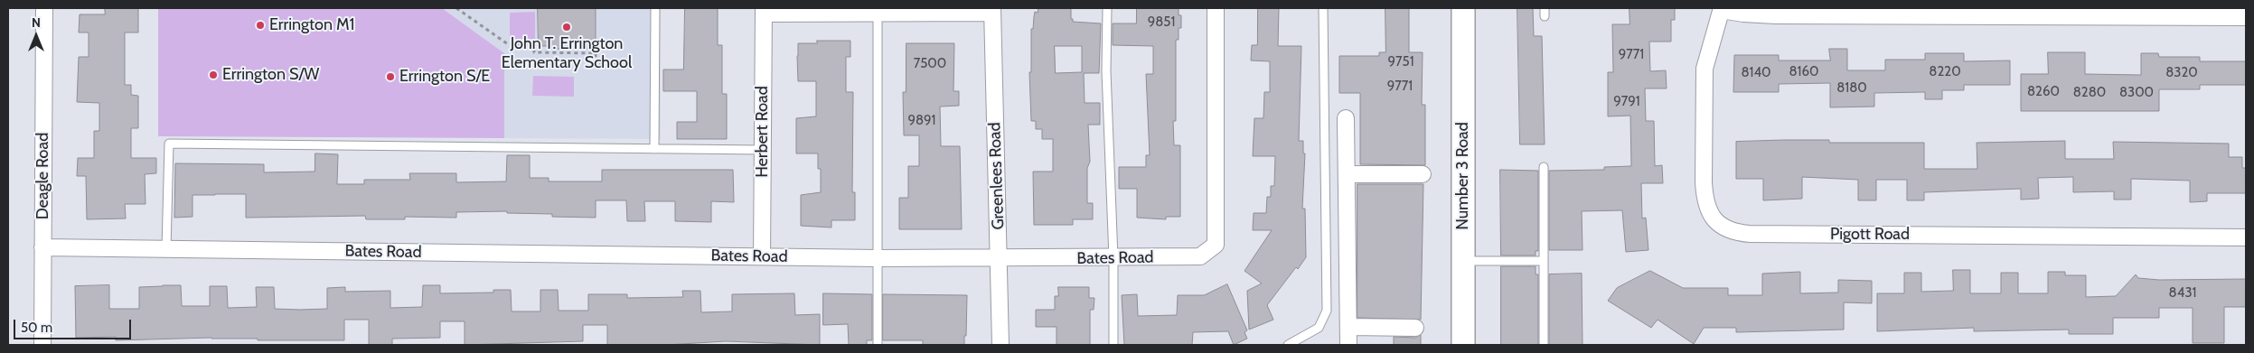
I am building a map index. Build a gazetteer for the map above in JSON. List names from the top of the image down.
{
  "streets": {
    "main road": ["Number 3 Road"],
    "street": [
      "Herbert Road",
      "Deagle Road",
      "Greenlees Road",
      "Pigott Road",
      "Bates Road"
    ]
  },
  "crossings": [
    ["Herbert Road", "Bates Road"],
    ["Deagle Road", "Bates Road"],
    ["Greenlees Road", "Bates Road"]
  ],
  "places": [
    "Errington M1",
    "John T. Errington Elementary School",
    "Errington S/W",
    "Errington S/E"
  ],
  "house_numbers": [
    "9851",
    "9771",
    "9751",
    "7500",
    "8160",
    "8220",
    "8140",
    "8320",
    "9771",
    "8180",
    "8260",
    "8280",
    "8300",
    "9791",
    "9891",
    "8431"
  ],
  "scale_bar": "50 m",
  "north": "top"
}
